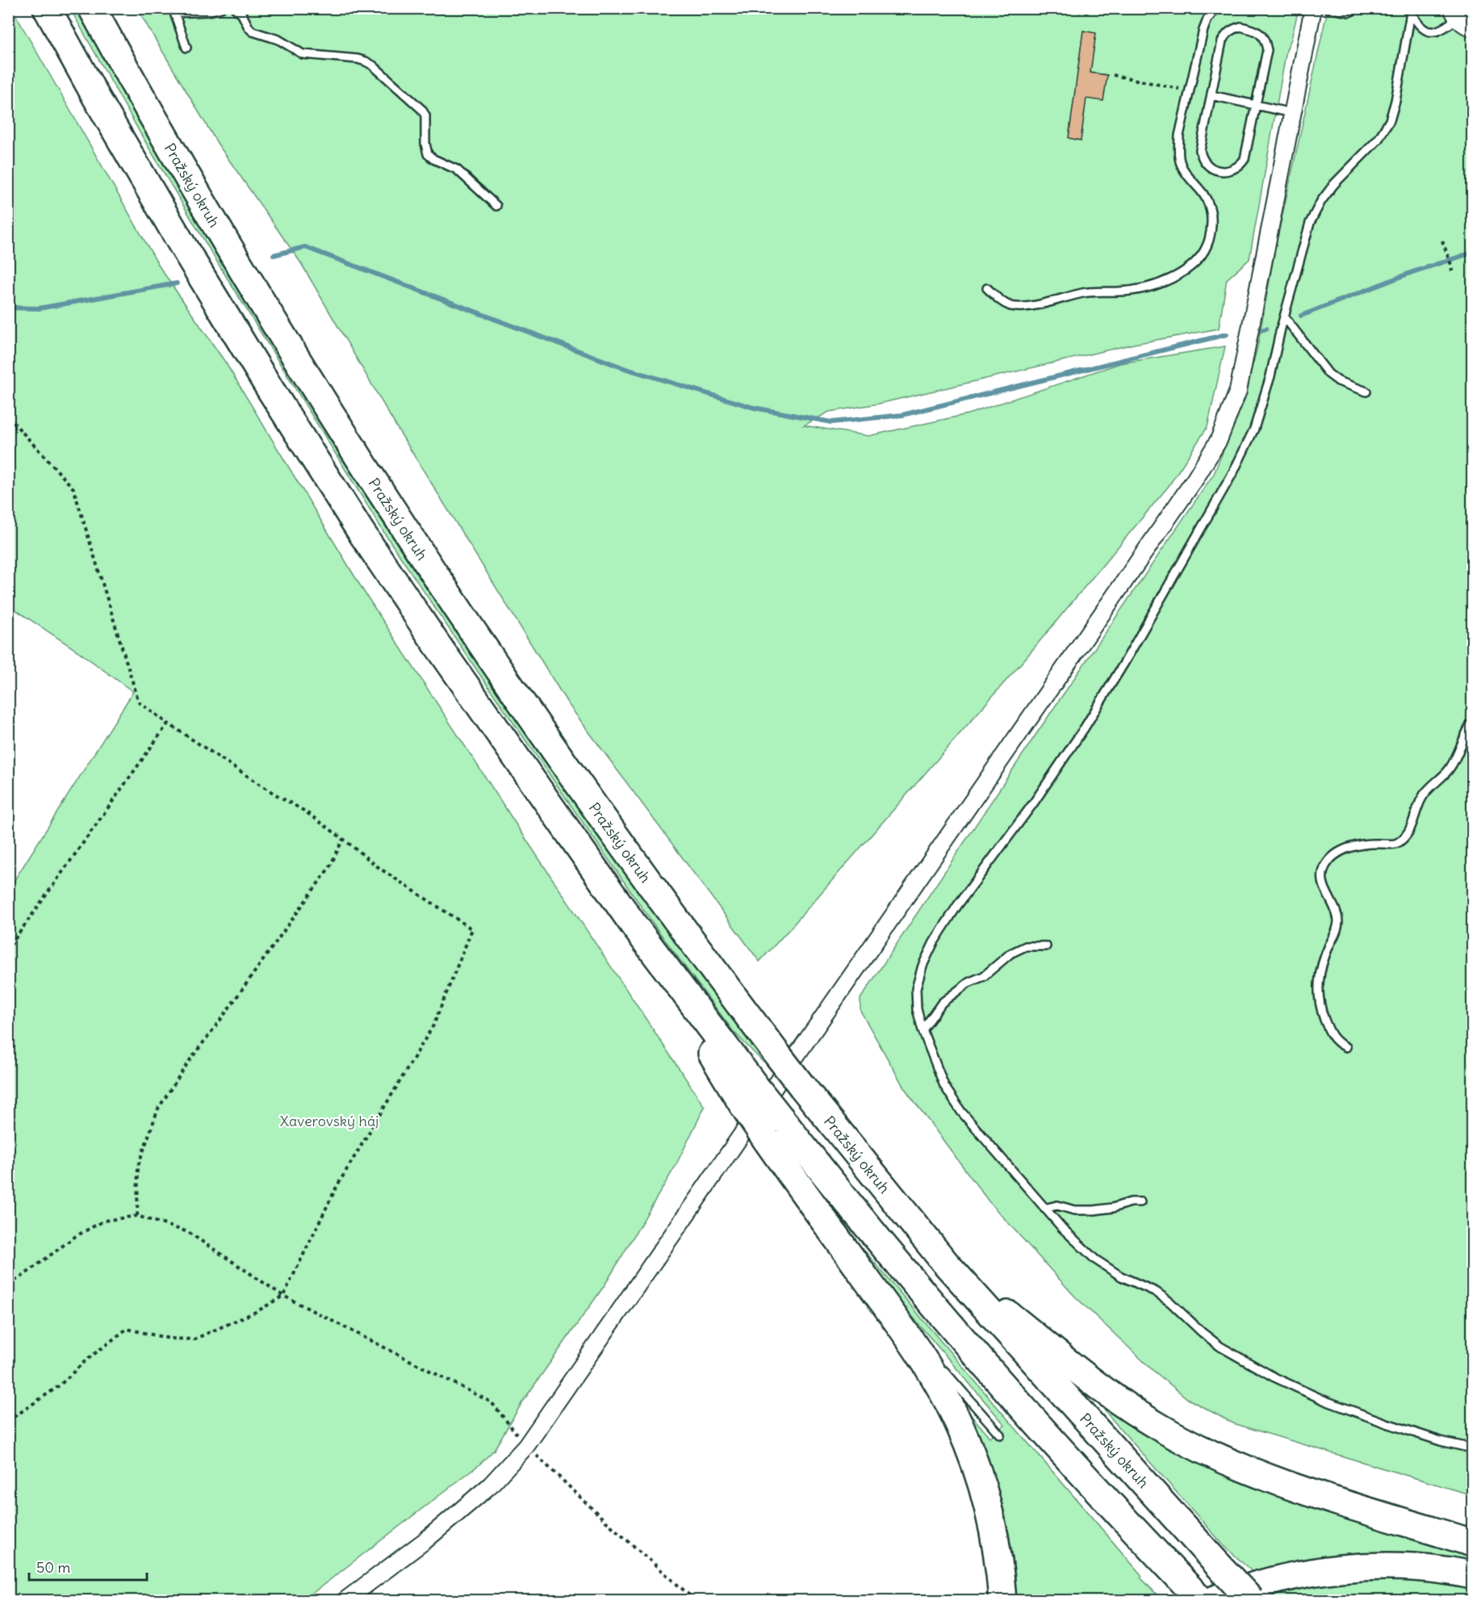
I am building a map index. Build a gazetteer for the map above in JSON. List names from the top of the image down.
{
  "streets": {
    "highway": ["Pražský okruh"]
  },
  "parks": ["Xaverovský háj"],
  "scale_bar": "50 m"
}
